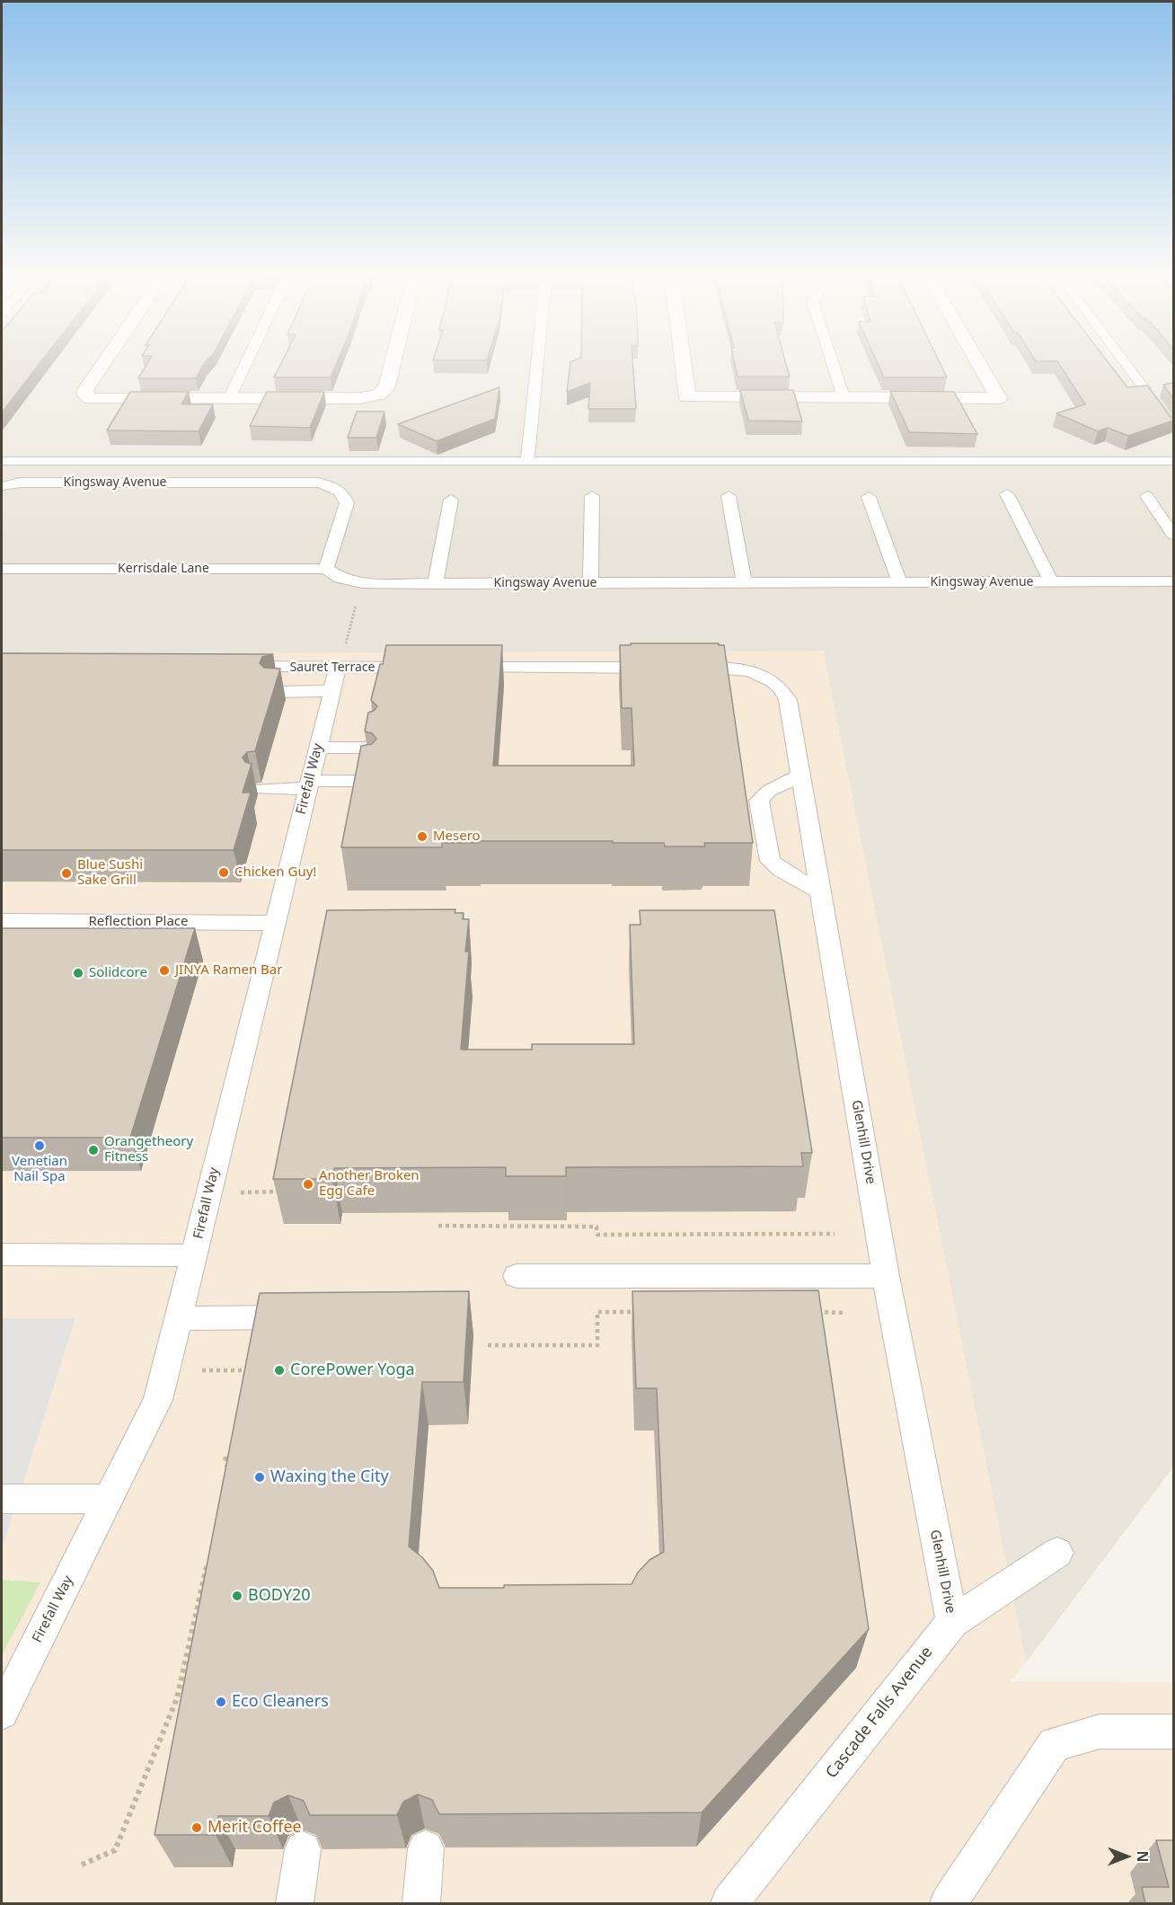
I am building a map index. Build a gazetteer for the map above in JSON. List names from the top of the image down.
{
  "streets": {
    "lane": [
      "Kingsway Avenue",
      "Kerrisdale Lane",
      "Sauret Terrace",
      "Firefall Way",
      "Reflection Place",
      "Glenhill Drive",
      "Cascade Falls Avenue"
    ]
  },
  "crossings": [
    ["Kingsway Avenue", "Kerrisdale Lane"],
    ["Sauret Terrace", "Firefall Way"],
    ["Firefall Way", "Reflection Place"],
    ["Glenhill Drive", "Cascade Falls Avenue"]
  ],
  "places": [
    "Mesero",
    "Chicken Guy!",
    "Blue Sushi Sake Grill",
    "JINYA Ramen Bar",
    "Solidcore",
    "Venetian Nail Spa",
    "Orangetheory Fitness",
    "Another Broken Egg Cafe",
    "CorePower Yoga",
    "Waxing the City",
    "BODY20",
    "Eco Cleaners",
    "Merit Coffee"
  ],
  "north": "right"
}
